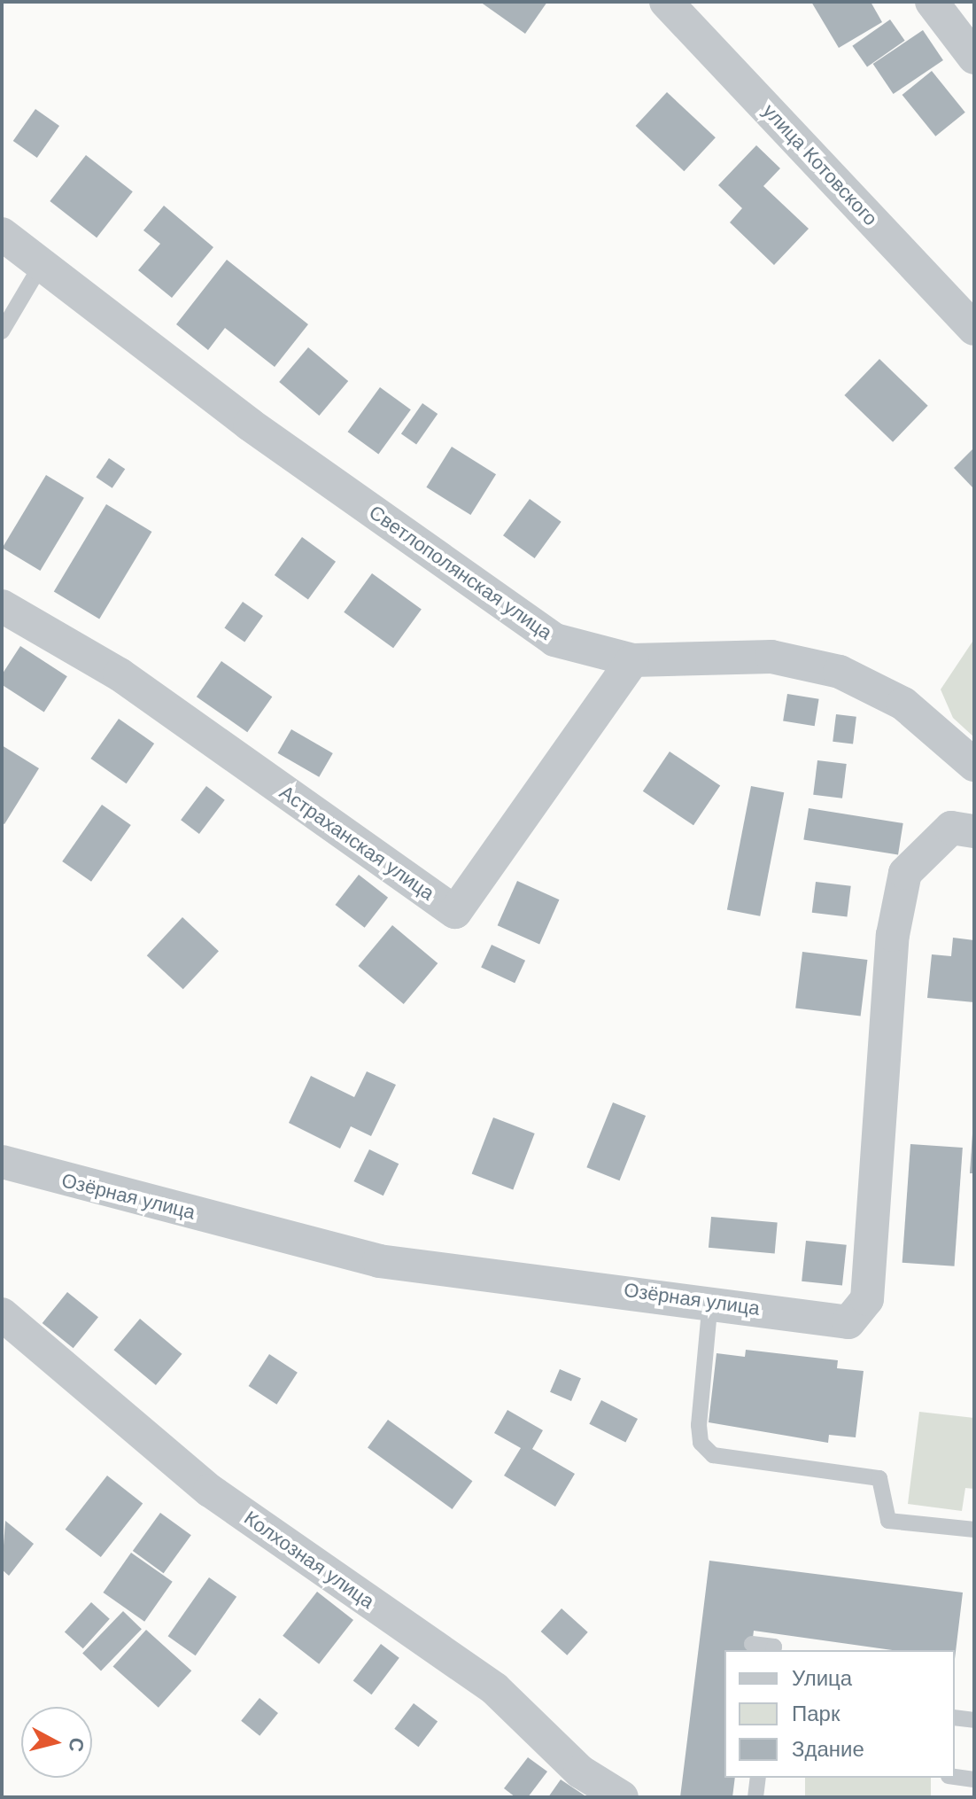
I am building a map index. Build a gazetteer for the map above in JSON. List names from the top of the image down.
{
  "streets": {
    "street": [
      "улица Котовского",
      "Светлополянская улица",
      "Астраханская улица",
      "Озёрная улица",
      "Колхозная улица"
    ]
  },
  "crossings": [
    ["Светлополянская улица", "Астраханская улица"]
  ],
  "legend": ["Улица", "Парк", "Здание"],
  "north": "right"
}
